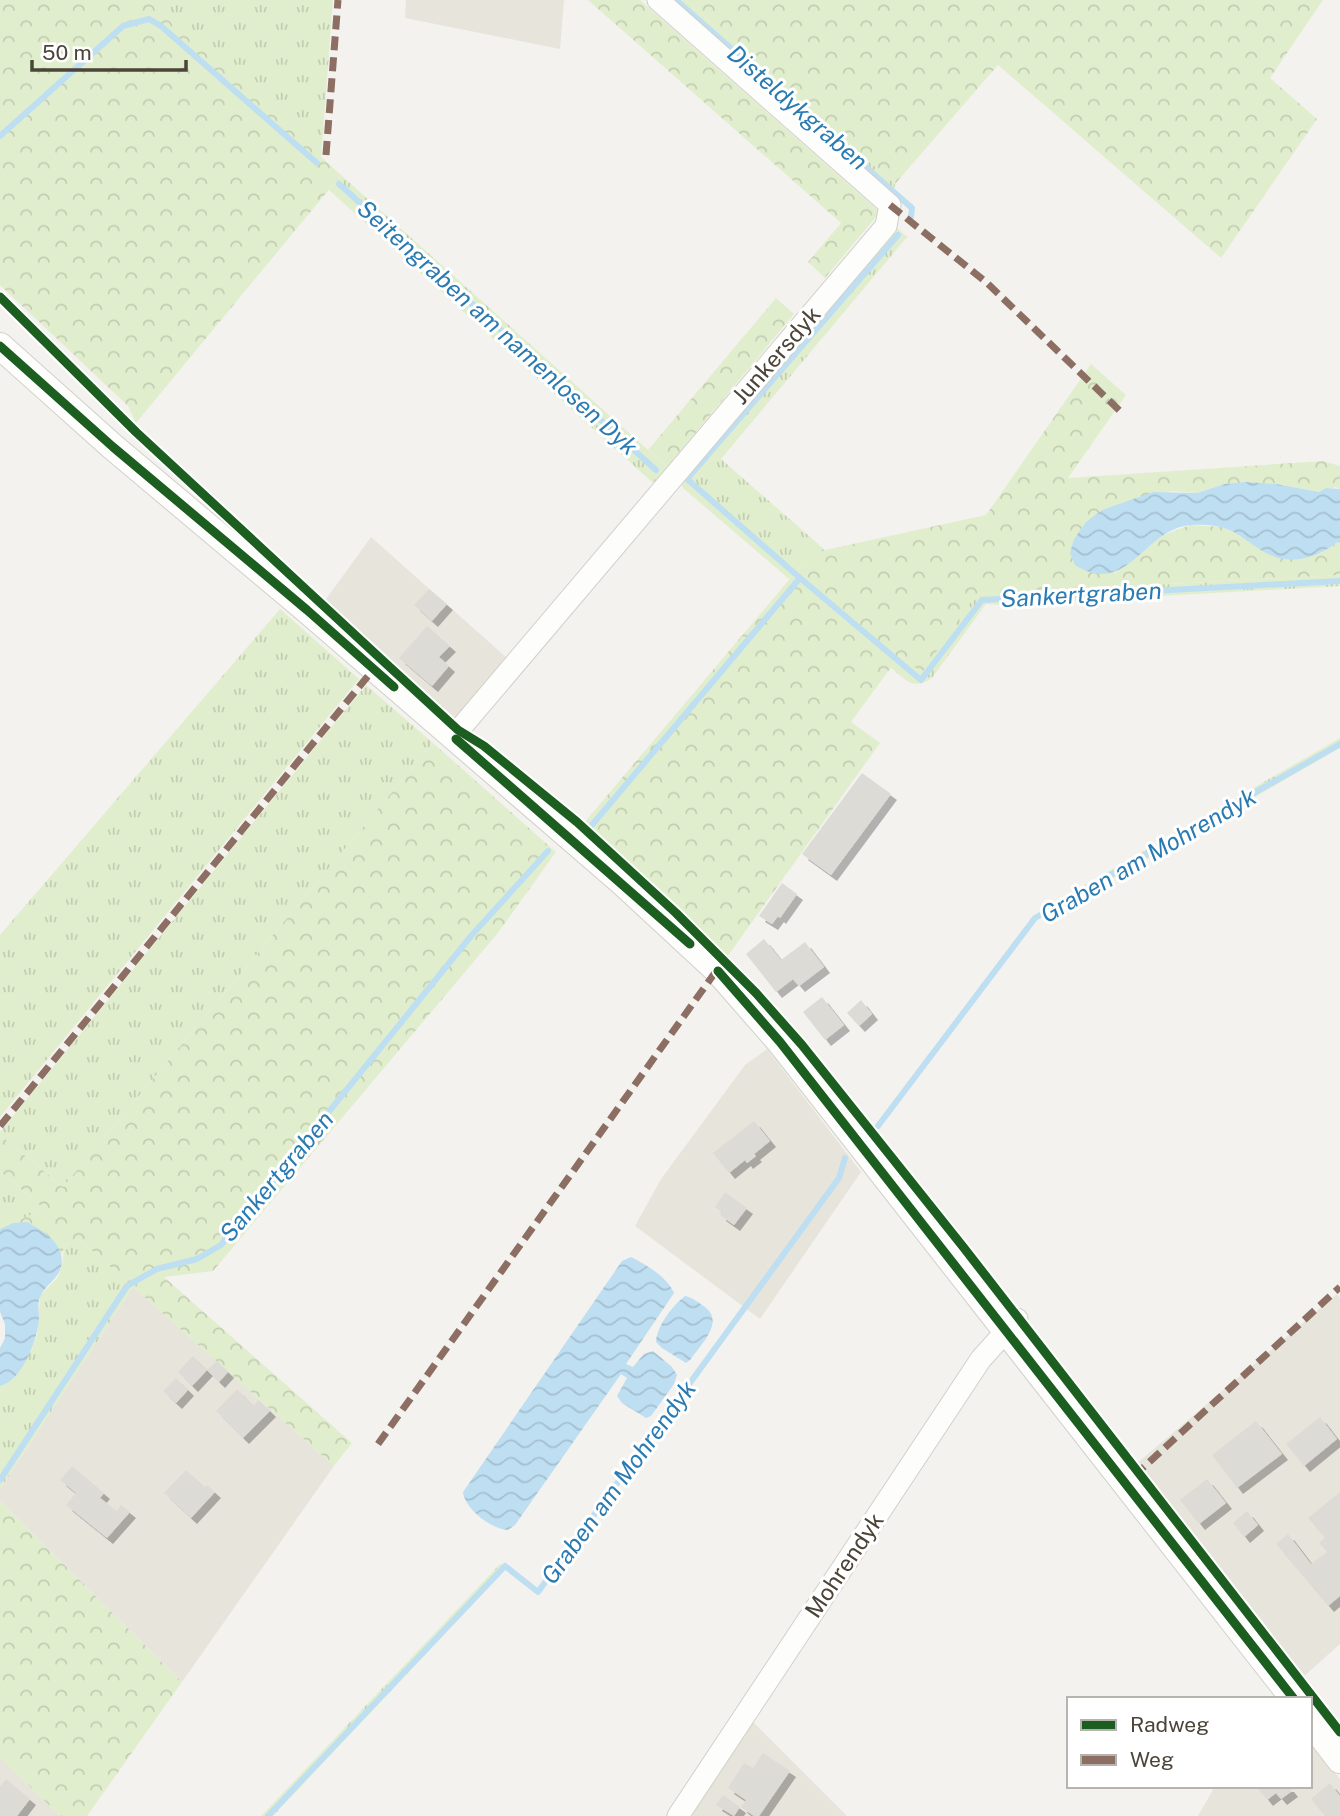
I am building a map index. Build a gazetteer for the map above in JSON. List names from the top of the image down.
{
  "streets": {
    "street": ["Junkersdyk", "Mohrendyk"]
  },
  "water": [
    "Disteldykgraben",
    "Seitengraben am namenlosen Dyk",
    "Sankertgraben",
    "Graben am Mohrendyk"
  ],
  "legend": ["Radweg", "Weg"],
  "scale_bar": "50 m"
}
